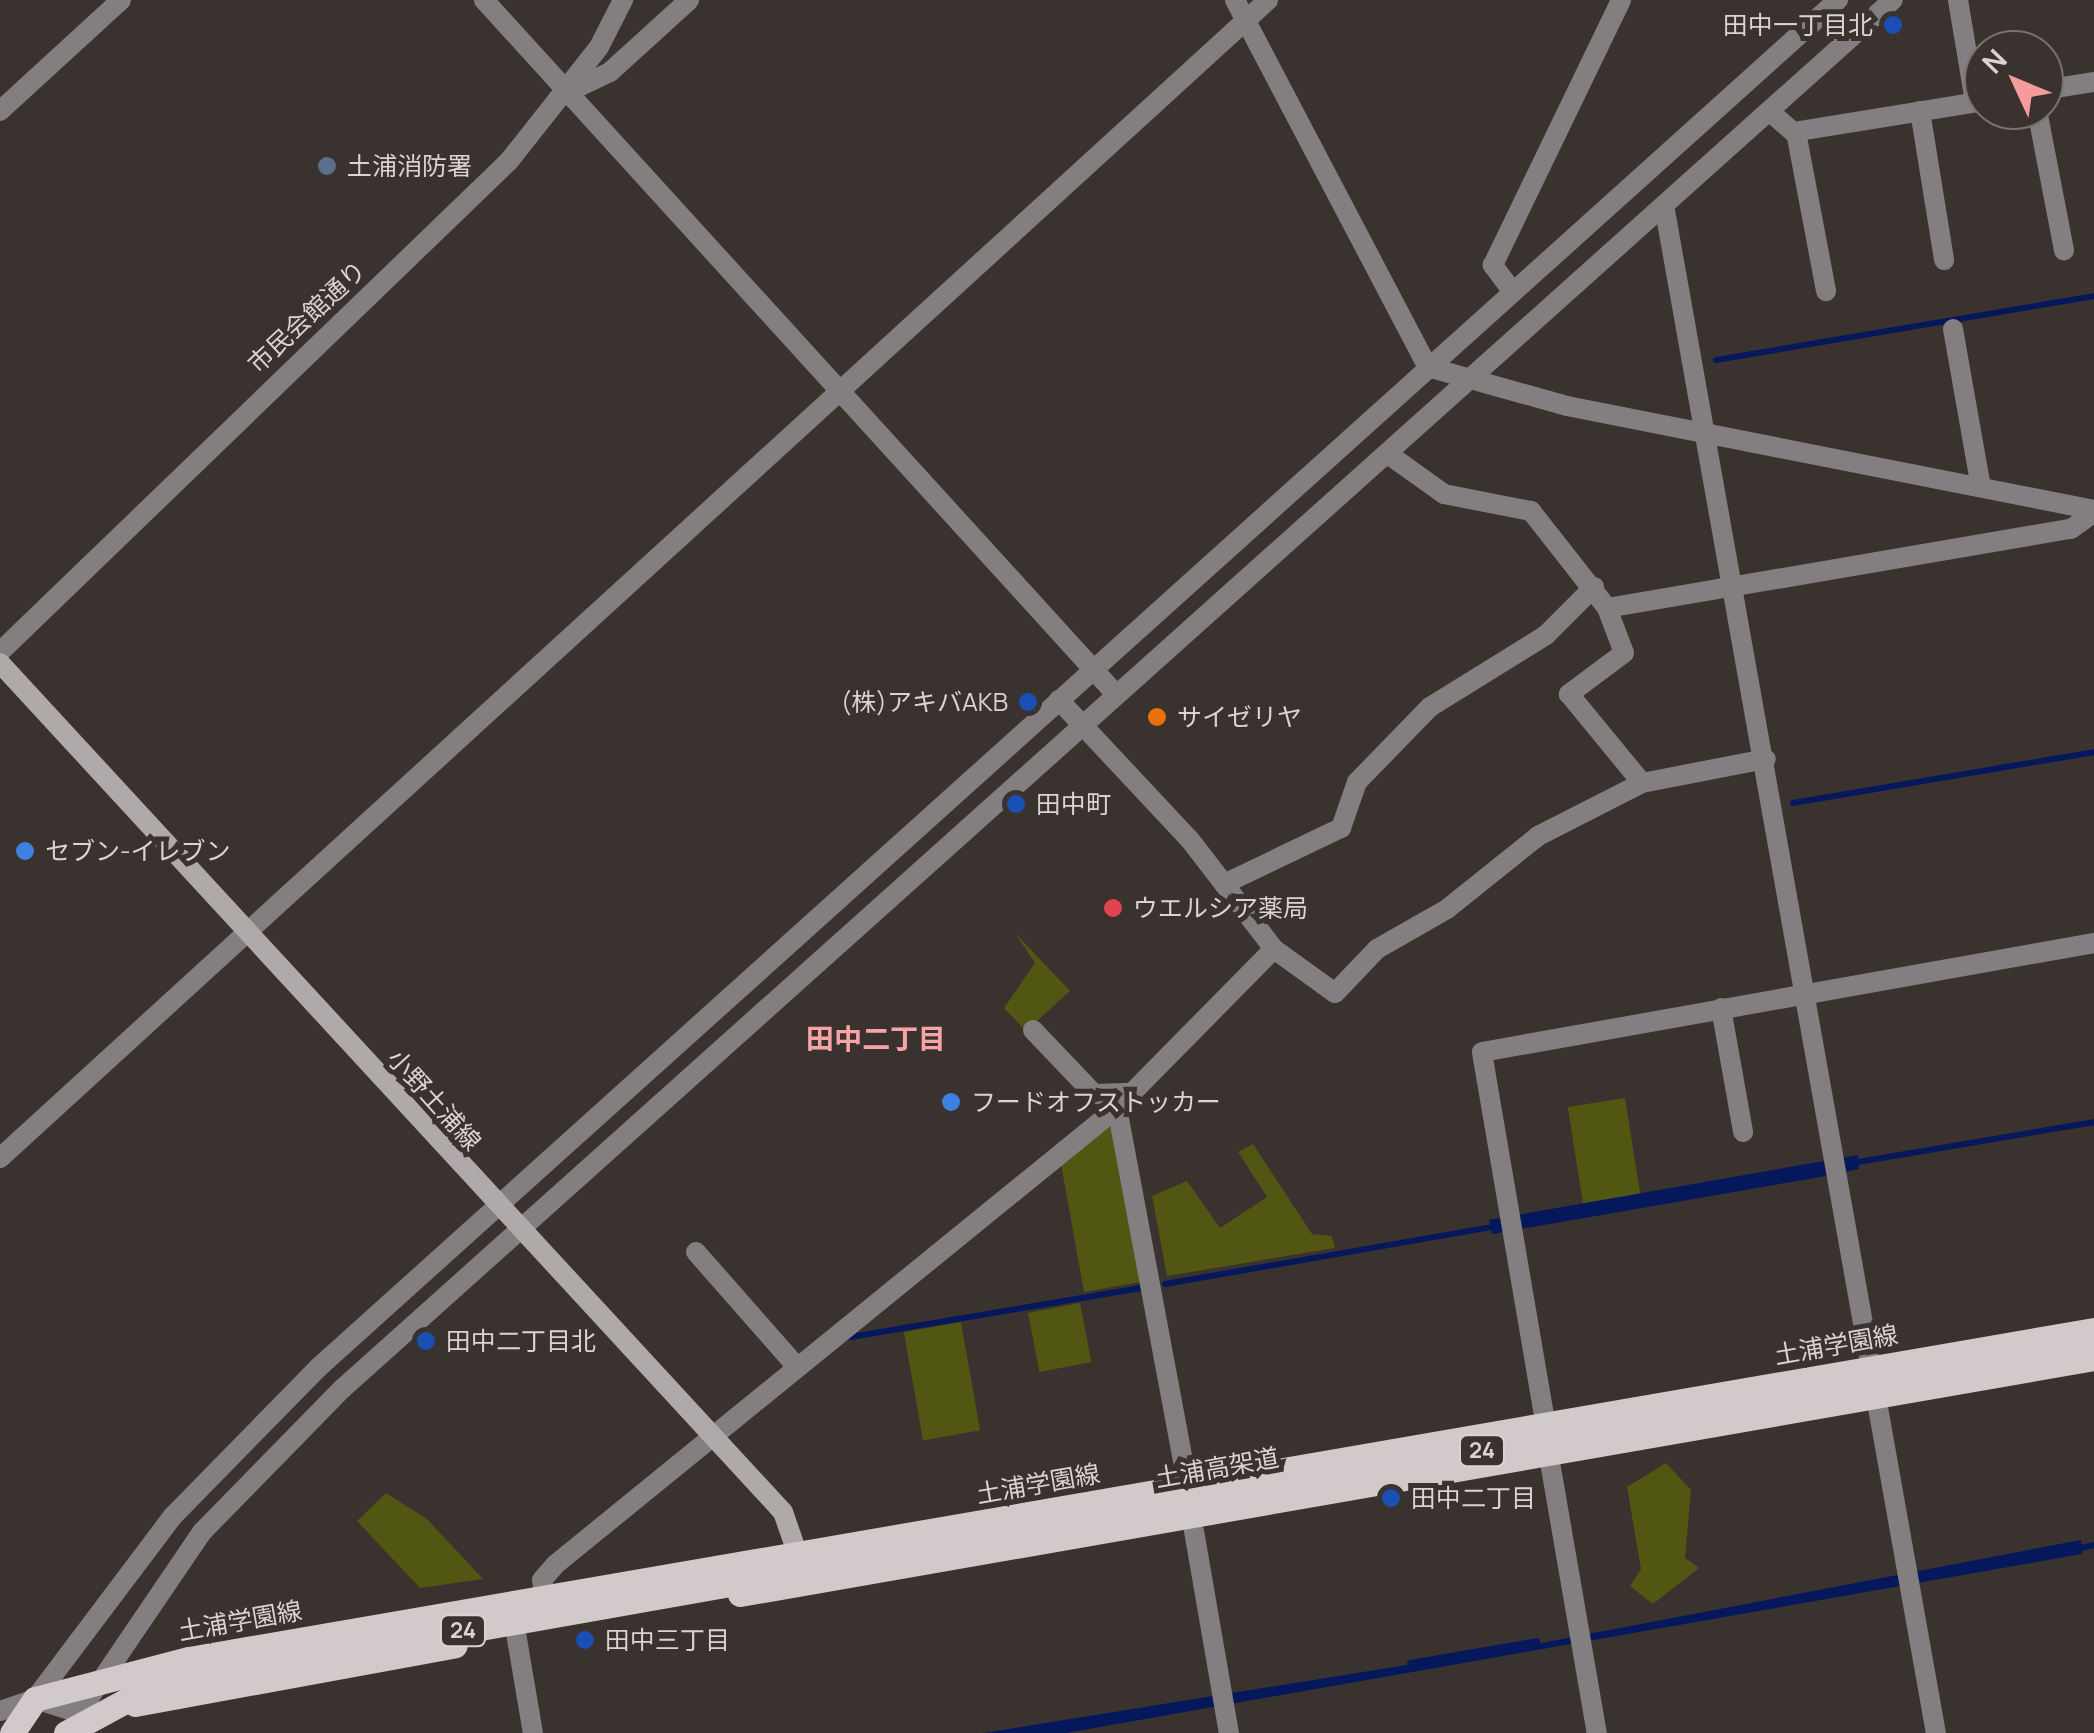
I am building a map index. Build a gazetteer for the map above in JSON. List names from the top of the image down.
{
  "streets": {
    "main road": [
      "小野土浦線",
      "土浦学園線",
      "24",
      "土浦高架道"
    ],
    "street": ["市民会館通り"]
  },
  "crossings": [
    ["小野土浦線", "土浦学園線"],
    ["小野土浦線", "24"],
    ["24", "土浦高架道"]
  ],
  "districts": ["田中二丁目"],
  "places": [
    "田中一丁目北",
    "土浦消防署",
    "(株)アキバAKB",
    "サイゼリヤ",
    "田中町",
    "セブン-イレブン",
    "ウエルシア薬局",
    "フードオフストッカー",
    "田中二丁目北",
    "田中二丁目",
    "田中三丁目"
  ],
  "north": "top left"
}
